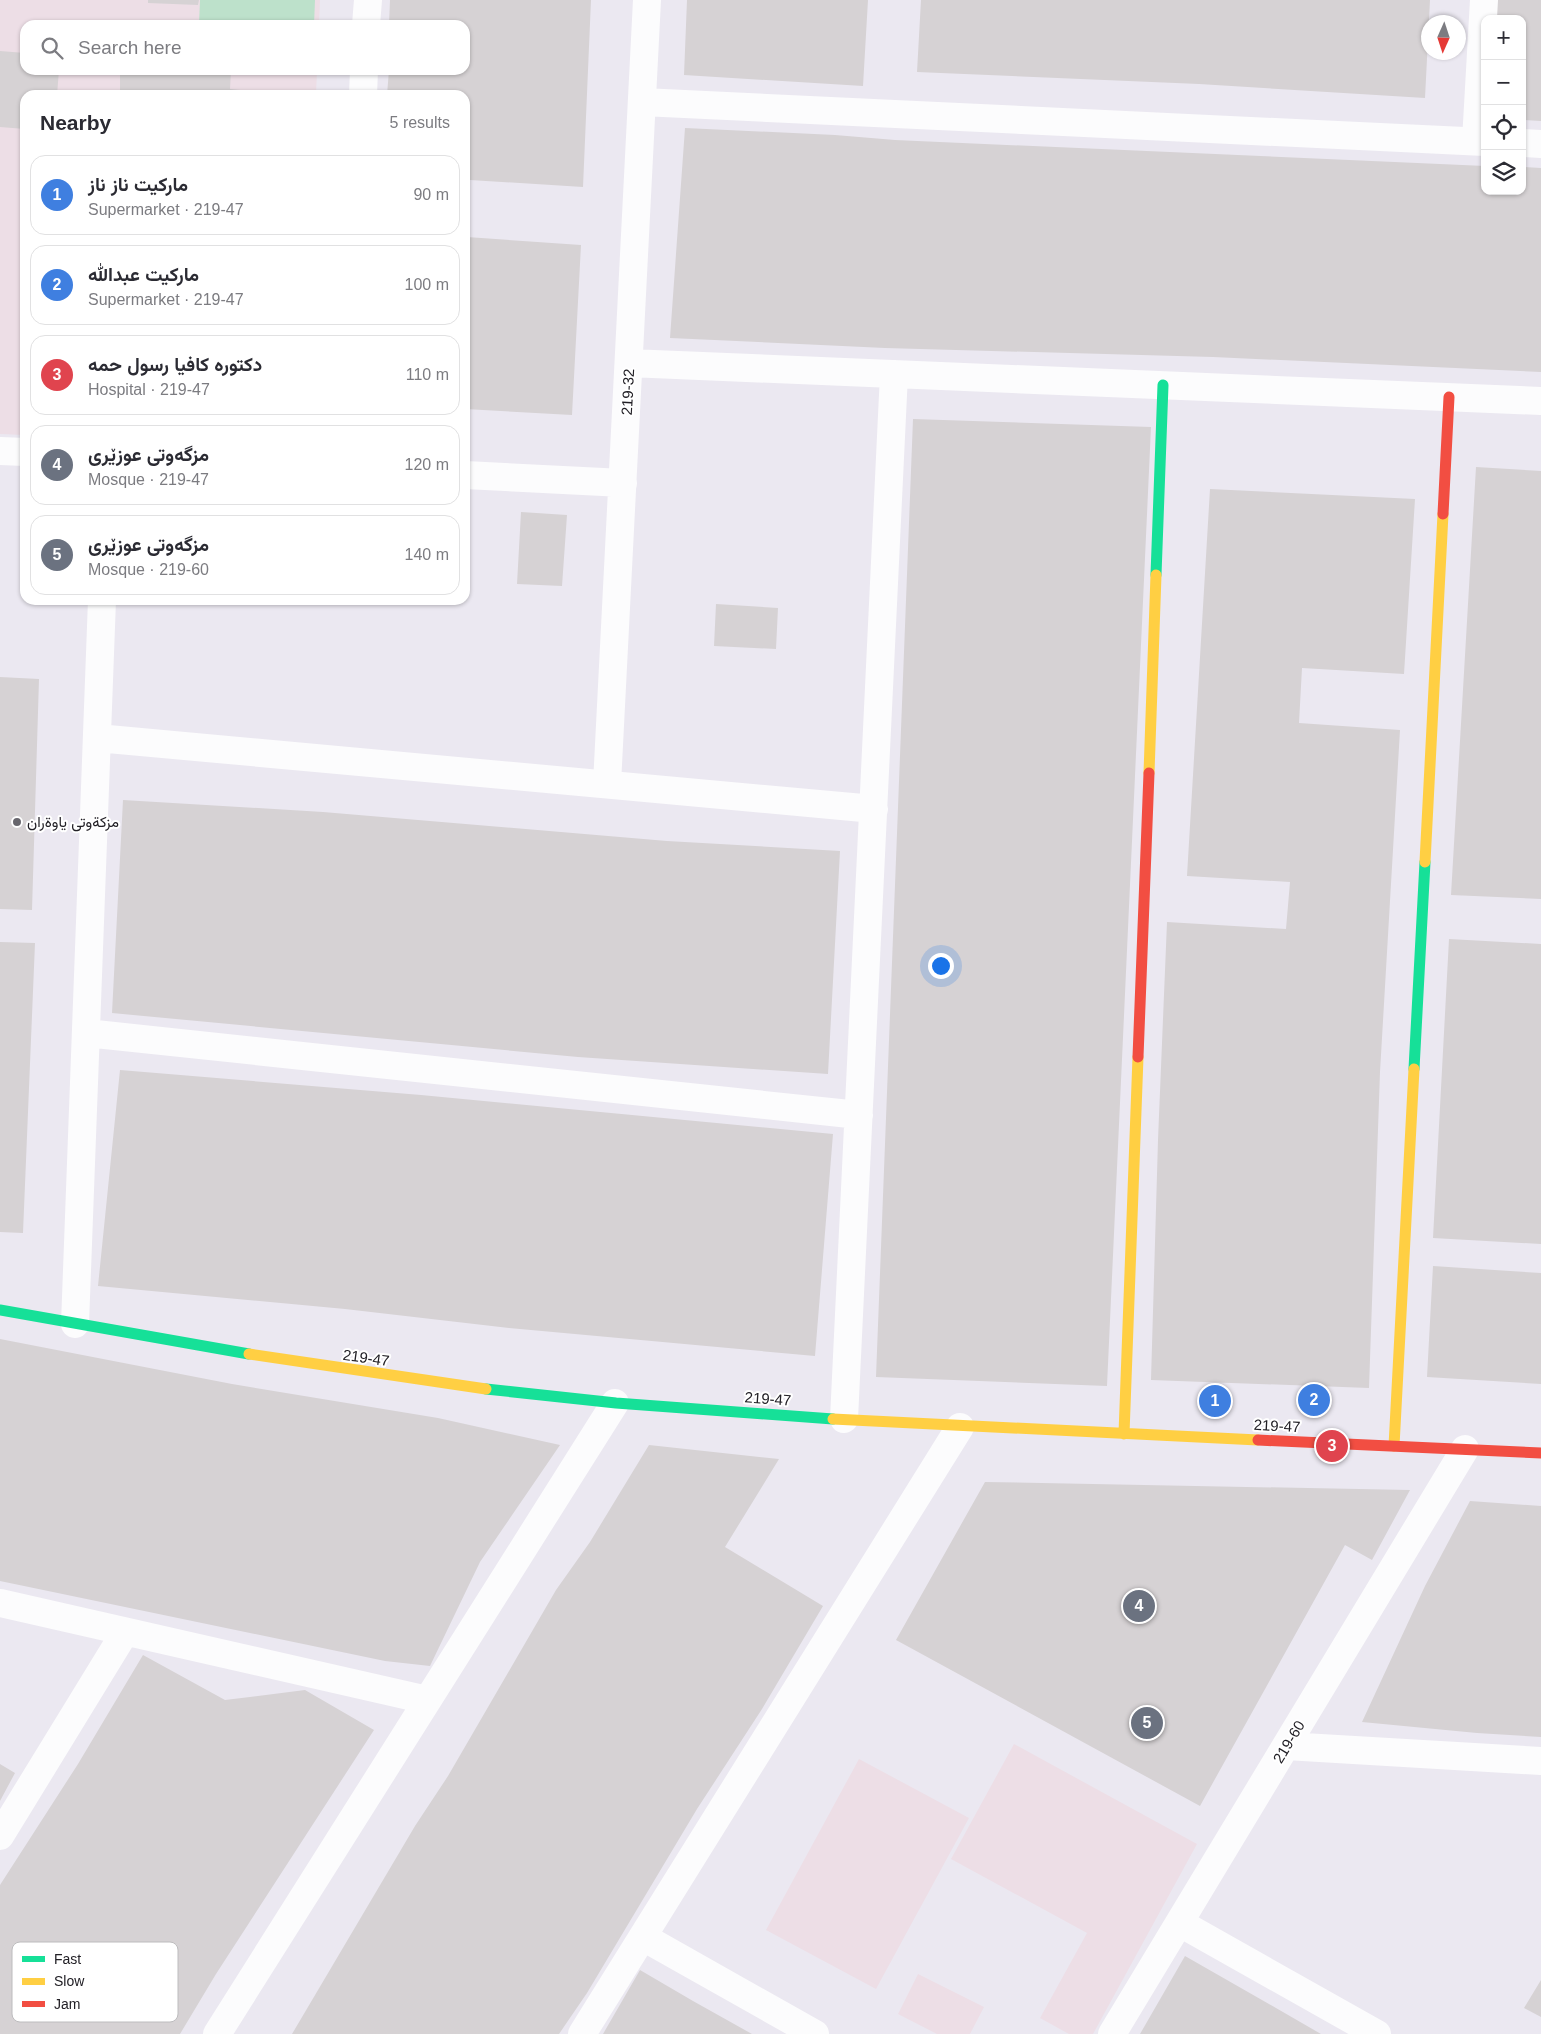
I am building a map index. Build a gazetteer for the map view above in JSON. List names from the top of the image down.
{
  "streets": {
    "street": ["219-32", "219-47", "219-60"]
  },
  "crossings": [
    ["219-47", "219-60"]
  ],
  "places": ["مزكةوتى ياوةران"],
  "legend": ["Fast", "Slow", "Jam"],
  "north": "bottom",
  "page": {
    "map_buttons": ["+", "−"],
    "search": "Search here",
    "heading": ["Nearby", "5 results"],
    "list": [
      {
        "mark": "1",
        "name": "ماركيت ناز ناز",
        "note": "Supermarket · 219-47",
        "value": "90 m"
      },
      {
        "mark": "2",
        "name": "ماركيت عبدالله",
        "note": "Supermarket · 219-47",
        "value": "100 m"
      },
      {
        "mark": "3",
        "name": "دکتورە کافیا رسول حمە",
        "note": "Hospital · 219-47",
        "value": "110 m"
      },
      {
        "mark": "4",
        "name": "مزگەوتی عوزێری",
        "note": "Mosque · 219-47",
        "value": "120 m"
      },
      {
        "mark": "5",
        "name": "مزگه‌وتی عوزێری",
        "note": "Mosque · 219-60",
        "value": "140 m"
      }
    ],
    "pins": [
      "2",
      "1",
      "3",
      "4",
      "5"
    ]
  }
}
